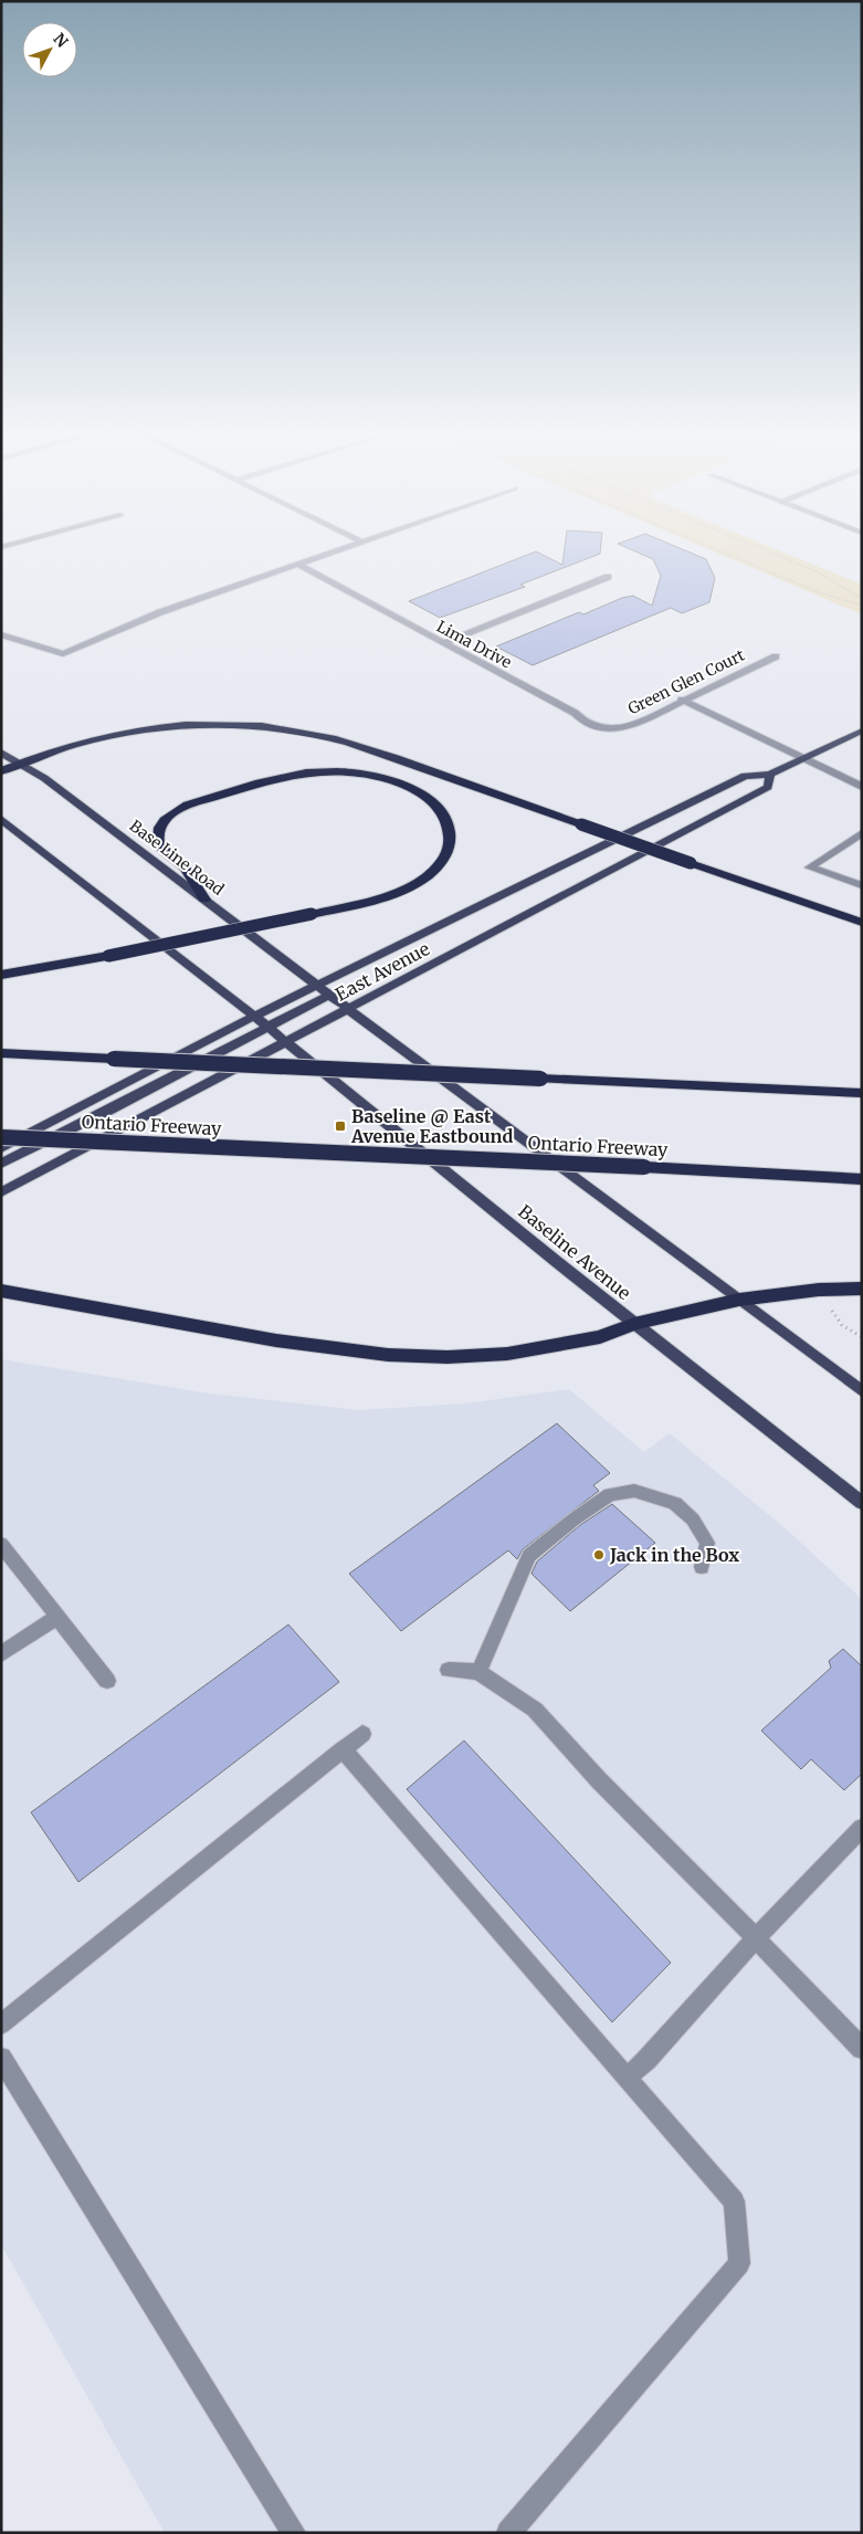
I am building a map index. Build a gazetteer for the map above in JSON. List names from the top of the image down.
{
  "streets": {
    "highway": ["Ontario Freeway"],
    "main road": ["Base Line Road", "East Avenue", "Baseline Avenue"],
    "street": ["Lima Drive", "Green Glen Court"]
  },
  "crossings": [
    ["Lima Drive", "Green Glen Court"],
    ["Base Line Road", "East Avenue"],
    ["East Avenue", "Baseline Avenue"]
  ],
  "places": {
    "transit": ["Baseline @ East Avenue Eastbound"],
    "other": ["Jack in the Box"]
  },
  "north": "top right"
}
